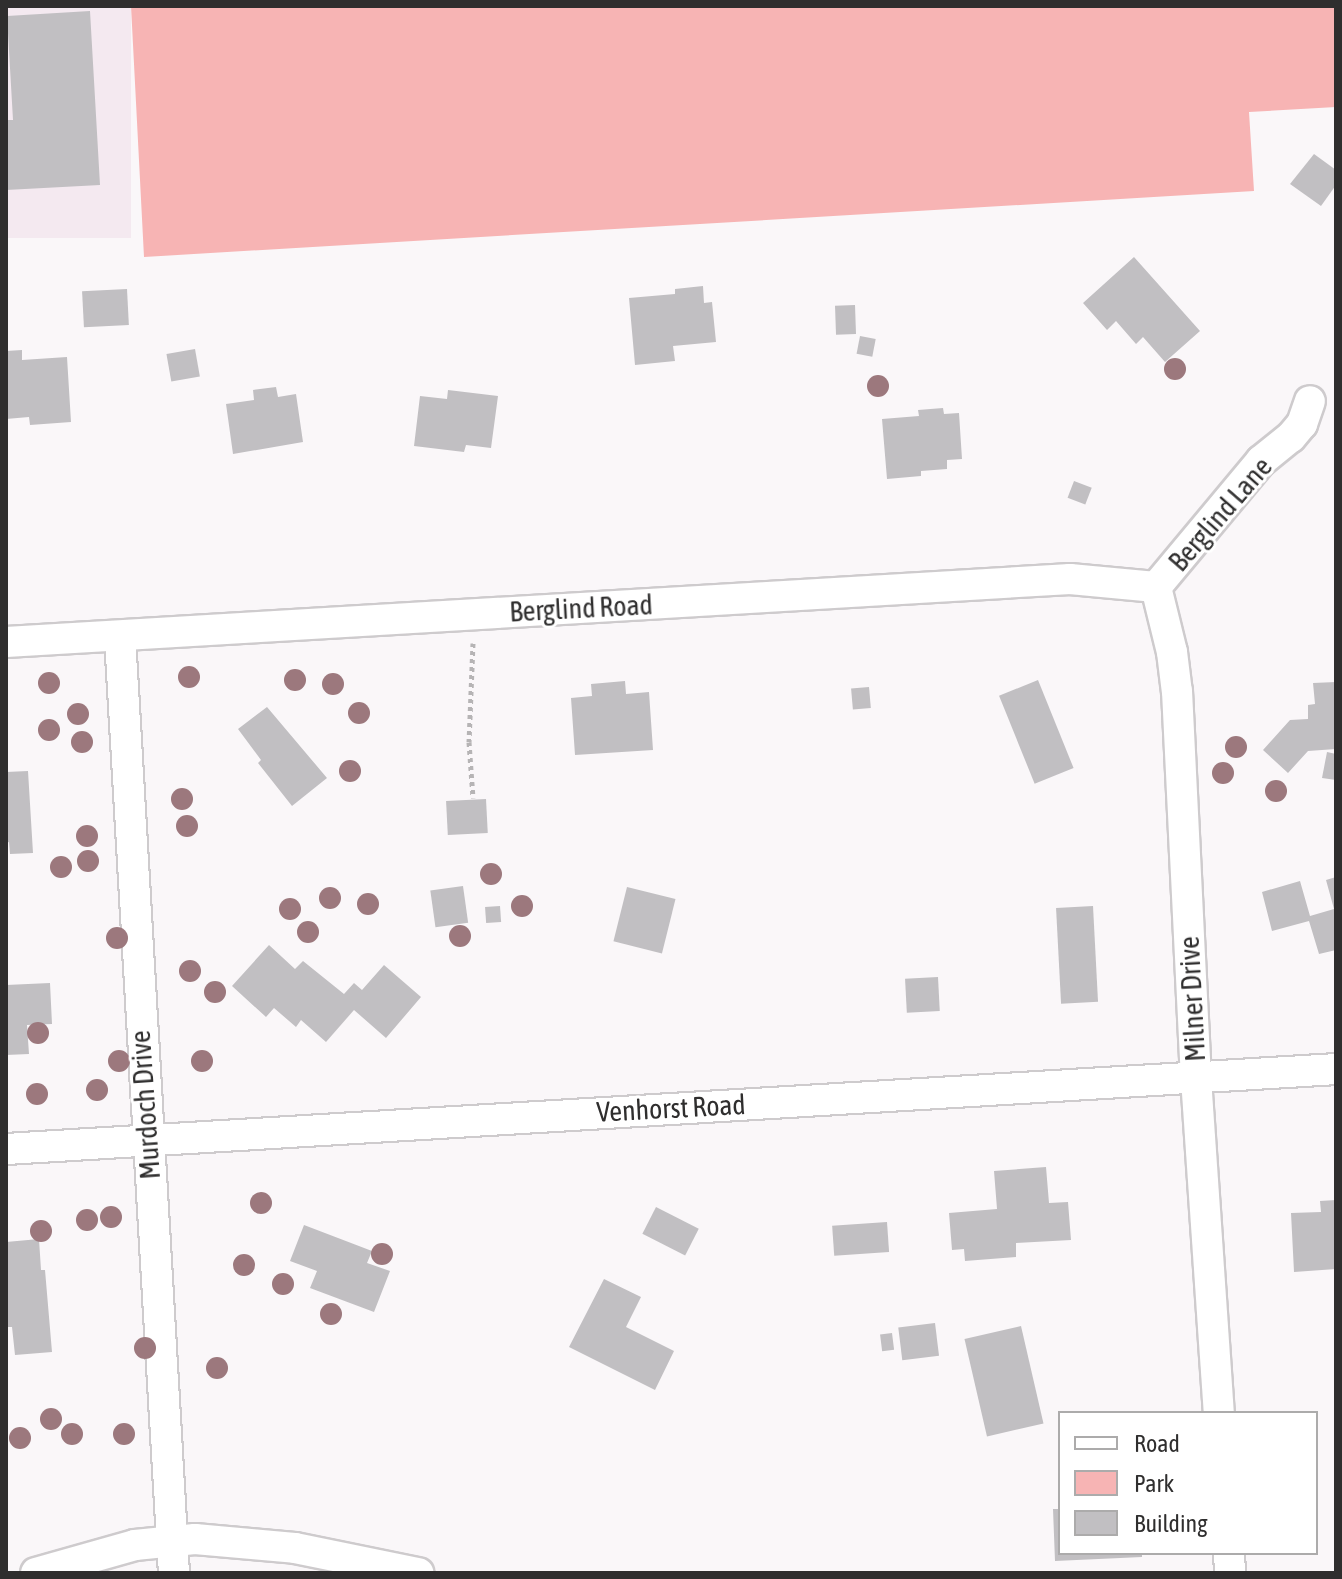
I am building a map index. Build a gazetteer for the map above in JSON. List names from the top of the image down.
{
  "streets": {
    "street": [
      "Berglind Lane",
      "Berglind Road",
      "Milner Drive",
      "Murdoch Drive",
      "Venhorst Road"
    ]
  },
  "crossings": [
    ["Berglind Lane", "Berglind Road"],
    ["Berglind Lane", "Milner Drive"],
    ["Berglind Road", "Milner Drive"],
    ["Berglind Road", "Murdoch Drive"],
    ["Milner Drive", "Venhorst Road"],
    ["Murdoch Drive", "Venhorst Road"]
  ],
  "legend": ["Road", "Park", "Building"]
}
